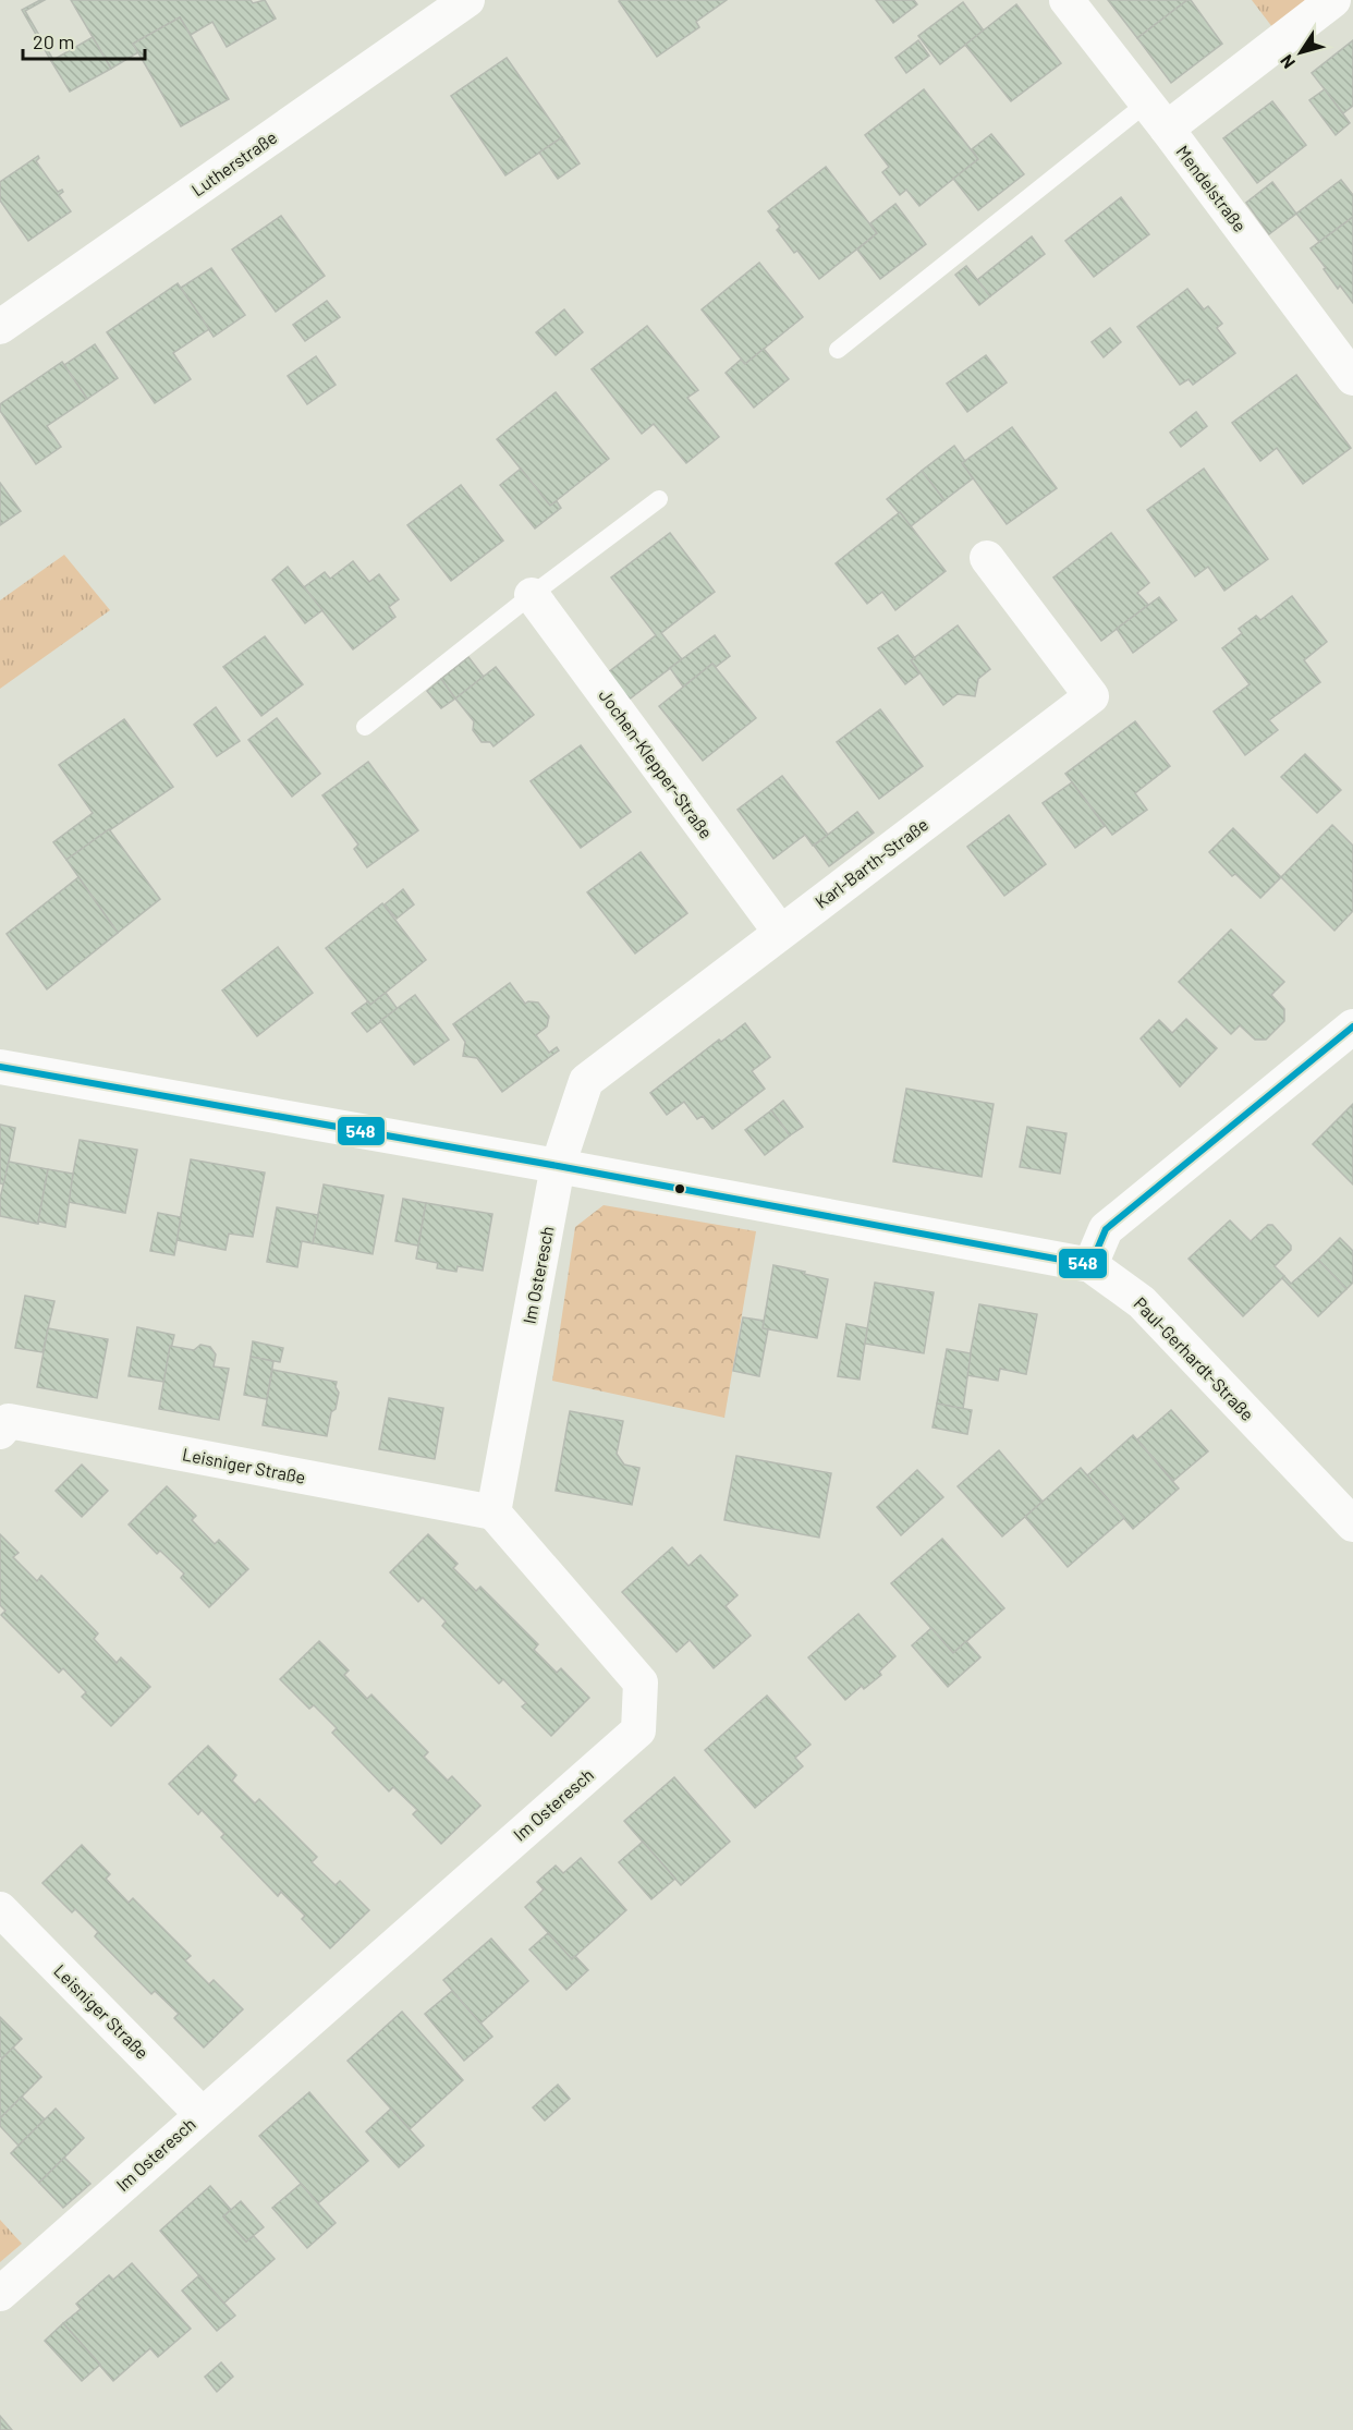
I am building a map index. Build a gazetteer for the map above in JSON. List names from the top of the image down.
{
  "streets": {
    "street": [
      "Lutherstraße",
      "Mendelstraße",
      "Jochen-Klepper-Straße",
      "Karl-Barth-Straße",
      "Im Osteresch",
      "Paul-Gerhardt-Straße",
      "Leisniger Straße"
    ]
  },
  "crossings": [
    ["Jochen-Klepper-Straße", "Karl-Barth-Straße"],
    ["Karl-Barth-Straße", "Im Osteresch"],
    ["Karl-Barth-Straße", "Paul-Gerhardt-Straße"],
    ["Im Osteresch", "Paul-Gerhardt-Straße"],
    ["Im Osteresch", "Leisniger Straße"]
  ],
  "lines": ["transit line 548"],
  "scale_bar": "20 m",
  "north": "bottom left"
}
